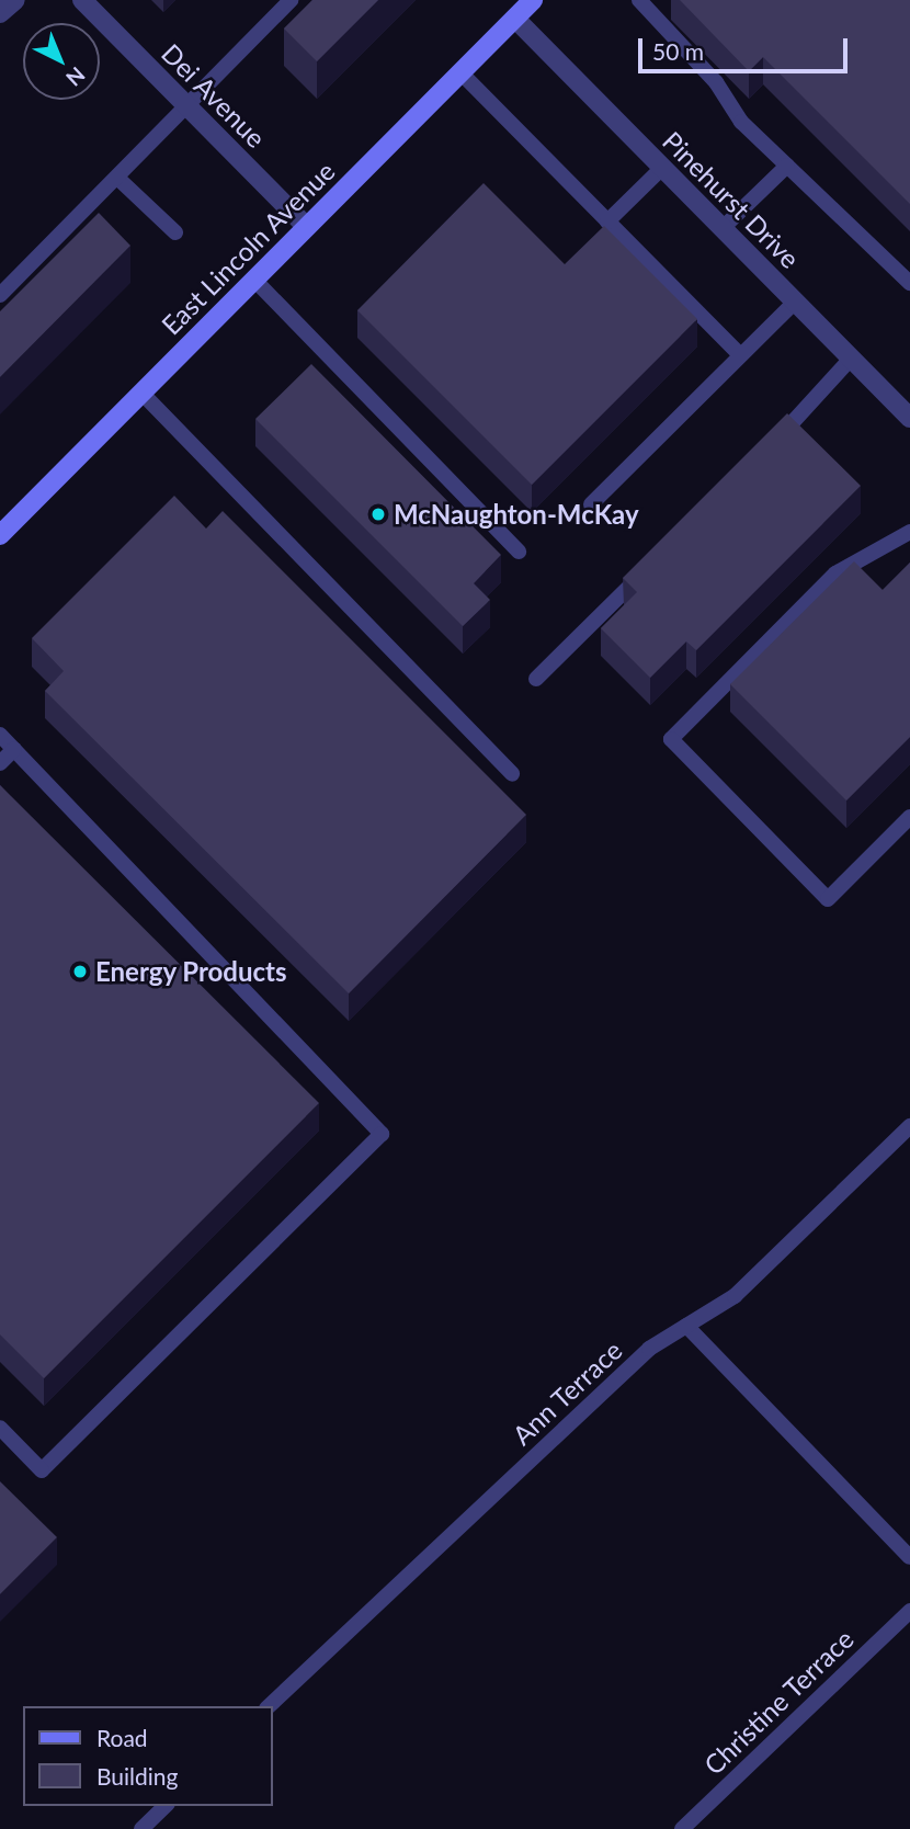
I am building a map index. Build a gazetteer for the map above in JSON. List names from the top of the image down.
{
  "streets": {
    "street": ["Dei Avenue", "Pinehurst Drive", "East Lincoln Avenue"],
    "lane": ["Ann Terrace", "Christine Terrace"]
  },
  "crossings": [
    ["Dei Avenue", "East Lincoln Avenue"],
    ["Pinehurst Drive", "East Lincoln Avenue"]
  ],
  "places": ["McNaughton-McKay", "Energy Products"],
  "legend": ["Road", "Building"],
  "scale_bar": "50 m",
  "north": "bottom right"
}
